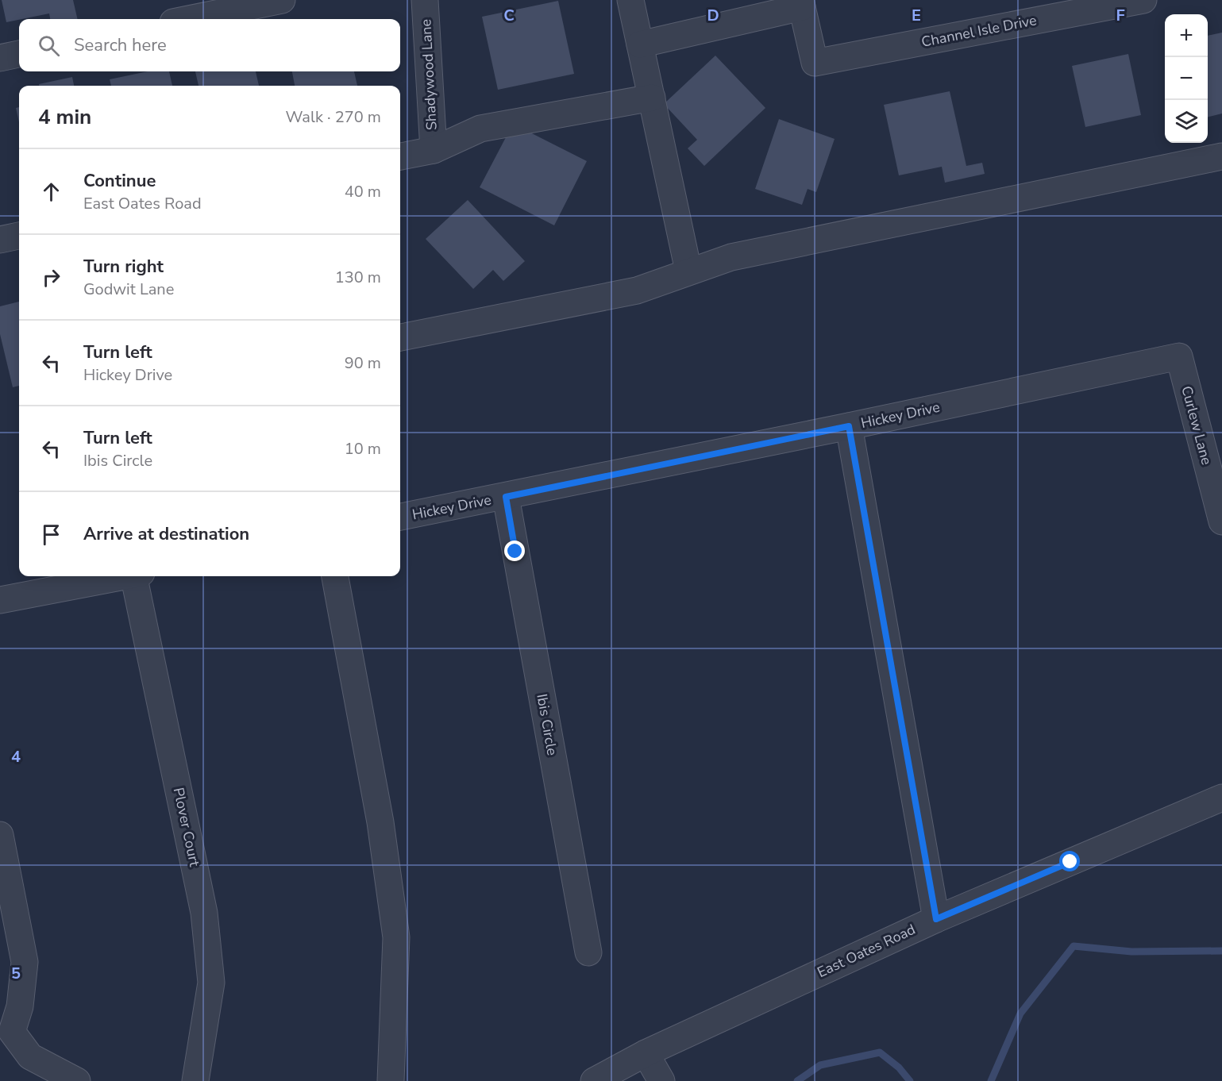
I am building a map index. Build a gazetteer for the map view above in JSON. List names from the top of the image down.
{
  "streets": {
    "street": [
      "Channel Isle Drive",
      "Shadywood Lane",
      "Hickey Drive",
      "Curlew Lane",
      "Ibis Circle",
      "Plover Court",
      "East Oates Road"
    ]
  },
  "crossings": [
    ["Hickey Drive", "Curlew Lane"],
    ["Hickey Drive", "Ibis Circle"]
  ],
  "page": {
    "map_buttons": ["+", "−"],
    "search": "Search here",
    "heading": ["4 min", "Walk · 270 m"],
    "list": [
      ["Continue", "East Oates Road", "40 m"],
      ["Turn right", "Godwit Lane", "130 m"],
      ["Turn left", "Hickey Drive", "90 m"],
      ["Turn left", "Ibis Circle", "10 m"],
      "Arrive at destination"
    ]
  },
  "grid": {
    "columns": [
      "C",
      "D",
      "E",
      "F"
    ],
    "rows": ["4", "5"]
  }
}
